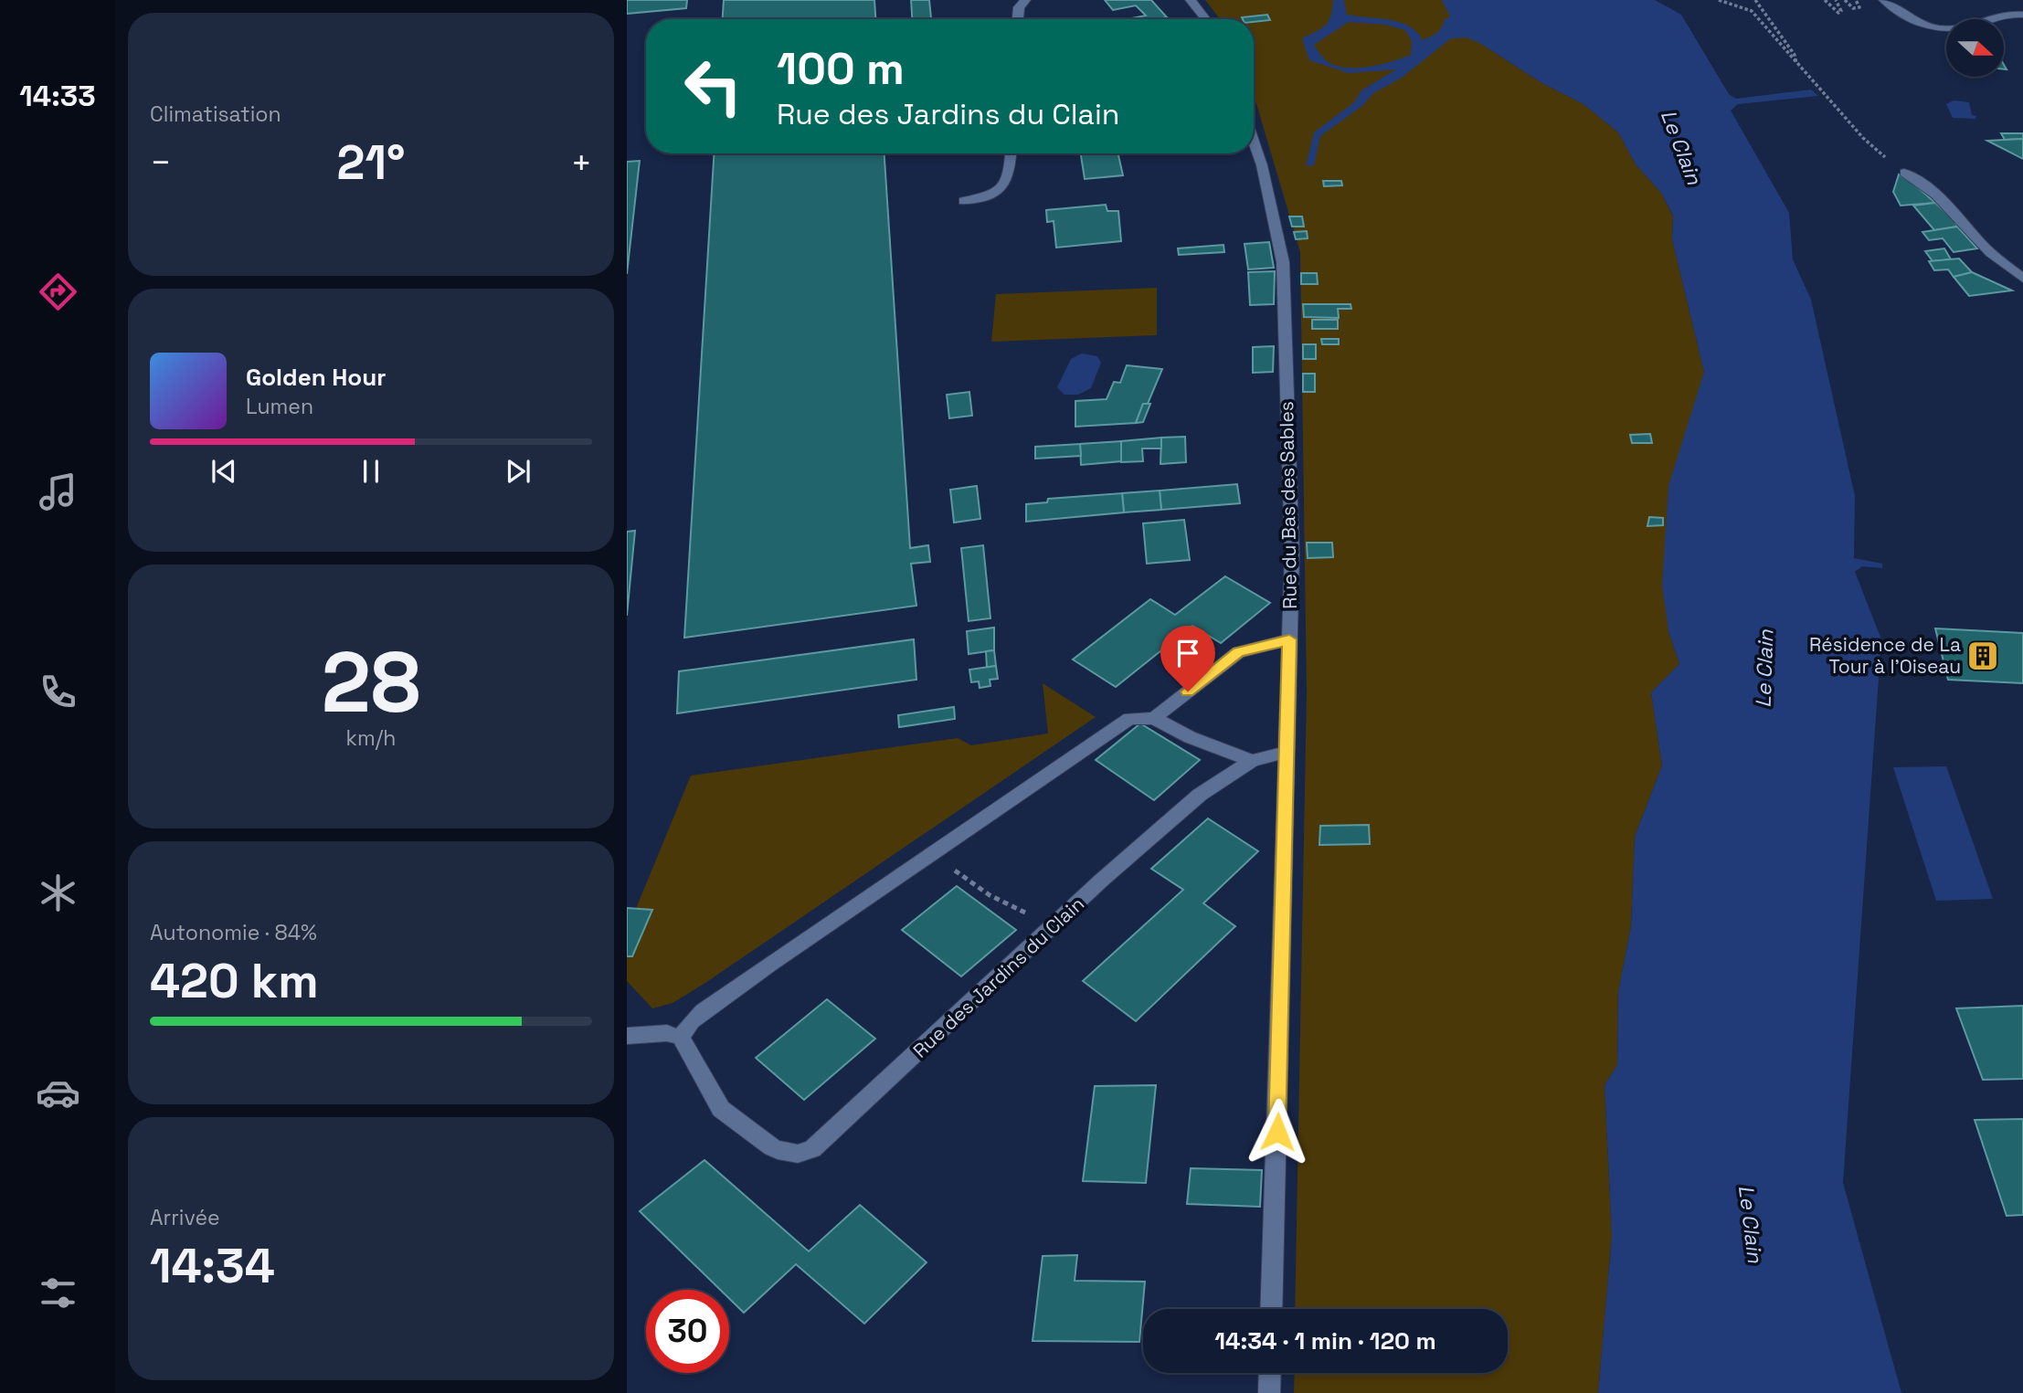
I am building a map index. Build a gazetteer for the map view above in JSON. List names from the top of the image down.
{
  "streets": {
    "street": ["Rue du Bas des Sables", "Rue des Jardins du Clain"]
  },
  "crossings": [
    ["Rue du Bas des Sables", "Rue des Jardins du Clain"]
  ],
  "water": ["Le Clain"],
  "places": {
    "building": ["Résidence de La Tour à l'Oiseau"]
  },
  "north": "right",
  "page": {
    "tabs": "14:33",
    "tile": [
      "Climatisation",
      ["28", "km/h"],
      ["Autonomie · 84%", "420 km"],
      ["Arrivée", "14:34"]
    ],
    "turn": ["100 m", "Rue des Jardins du Clain"],
    "heat": ["−", "21°", "+"],
    "song": ["Golden Hour", "Lumen"],
    "limit": "30",
    "trip": "14:34 · 1 min · 120 m"
  }
}
